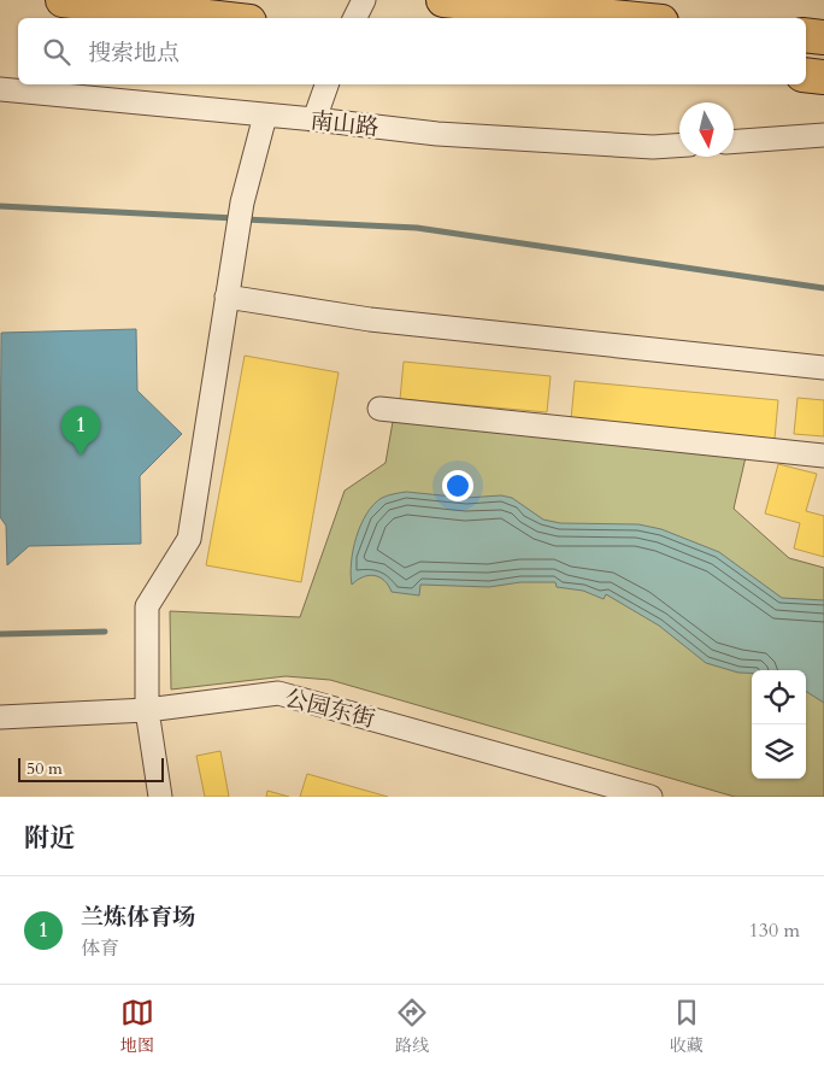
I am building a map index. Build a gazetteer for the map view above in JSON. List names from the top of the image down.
{
  "streets": {
    "street": ["南山路", "公园东街"]
  },
  "scale_bar": "50 m",
  "north": "bottom",
  "page": {
    "search": "搜索地点",
    "pins": "1",
    "scale": "50 m",
    "heading": "附近",
    "list": [
      {
        "mark": "1",
        "name": "兰炼体育场",
        "note": "体育",
        "value": "130 m"
      }
    ],
    "nav": ["地图", "路线", "收藏"]
  }
}
